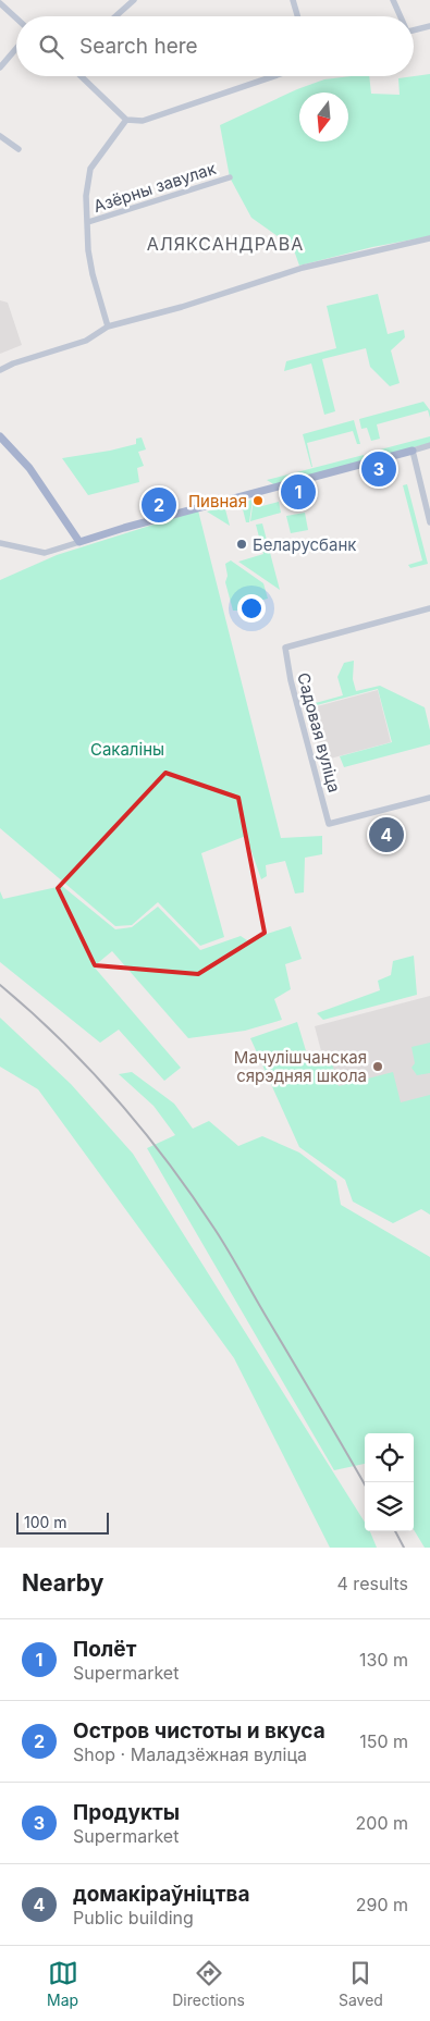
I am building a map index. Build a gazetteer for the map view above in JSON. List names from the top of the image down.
{
  "streets": {
    "street": ["Азёрны завулак", "Садовая вуліца"]
  },
  "districts": ["АЛЯКСАНДРАВА"],
  "parks": ["Сакаліны"],
  "places": ["Пивная", "Беларусбанк", "Мачулішчанская сярэдняя школа"],
  "scale_bar": "100 m",
  "north": "bottom",
  "page": {
    "search": "Search here",
    "pins": [
      "3",
      "1",
      "2",
      "4"
    ],
    "scale": "100 m",
    "heading": ["Nearby", "4 results"],
    "list": [
      {
        "mark": "1",
        "name": "Полёт",
        "note": "Supermarket",
        "value": "130 m"
      },
      {
        "mark": "2",
        "name": "Остров чистоты и вкуса",
        "note": "Shop · Маладзёжная вуліца",
        "value": "150 m"
      },
      {
        "mark": "3",
        "name": "Продукты",
        "note": "Supermarket",
        "value": "200 m"
      },
      {
        "mark": "4",
        "name": "домакіраўніцтва",
        "note": "Public building",
        "value": "290 m"
      }
    ],
    "nav": ["Map", "Directions", "Saved"]
  }
}
